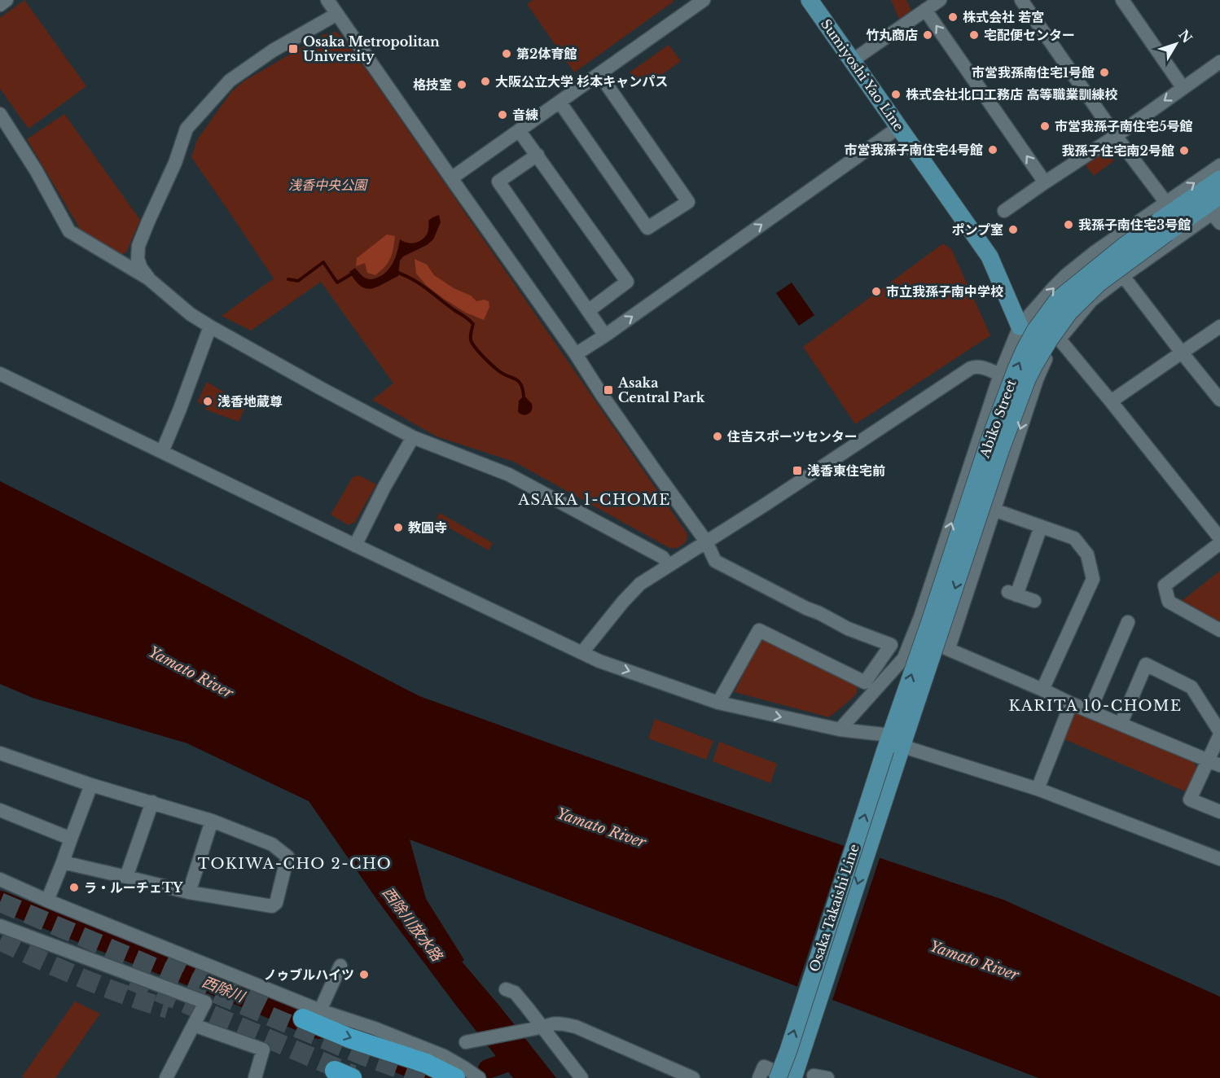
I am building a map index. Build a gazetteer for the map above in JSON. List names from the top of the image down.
{
  "streets": {
    "main road": ["Sumiyoshi Yao Line", "Abiko Street", "Osaka Takaishi Line"]
  },
  "crossings": [
    ["Abiko Street", "Osaka Takaishi Line"]
  ],
  "districts": ["ASAKA 1-CHOME", "KARITA 10-CHOME", "TOKIWA-CHO 2-CHO"],
  "water": ["Yamato River", "西除川放水路", "西除川"],
  "parks": ["浅香中央公園"],
  "places": {
    "other": [
      "株式会社 若宮",
      "竹丸商店",
      "宅配便センター",
      "第2体育館",
      "市営我孫南住宅1号館",
      "大阪公立大学 杉本キャンパス",
      "格技室",
      "株式会社北口工務店 高等職業訓練校",
      "音練",
      "市営我孫子南住宅5号館",
      "市営我孫子南住宅4号館",
      "我孫子住宅南2号館",
      "我孫子南住宅3号館",
      "ポンプ室",
      "市立我孫子南中学校",
      "浅香地蔵尊",
      "住吉スポーツセンター",
      "教圓寺",
      "ラ・ルーチェTY",
      "ノゥブルハイツ"
    ],
    "transit": ["Osaka Metropolitan University", "Asaka Central Park", "浅香東住宅前"]
  },
  "north": "top right"
}
